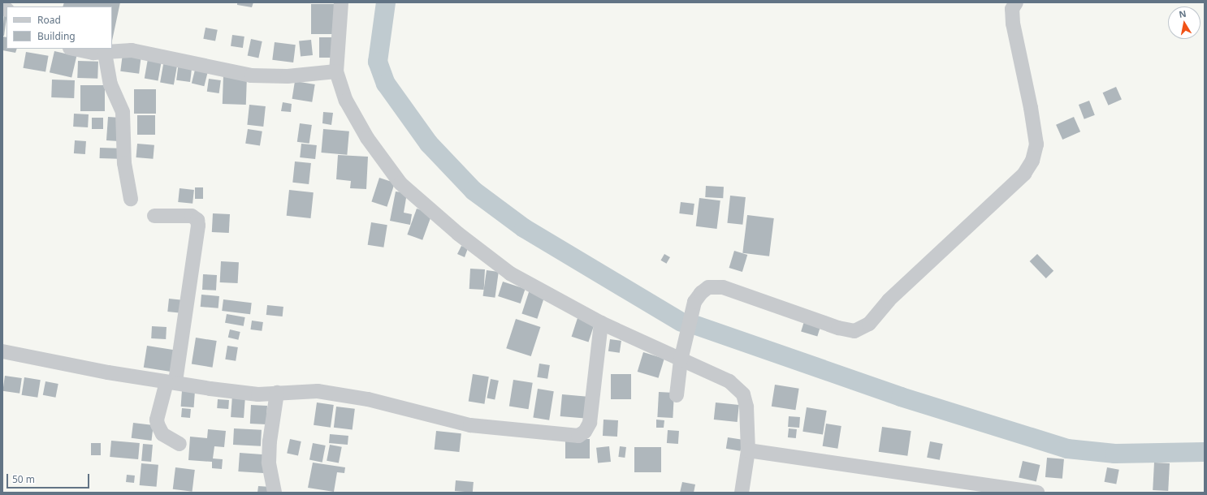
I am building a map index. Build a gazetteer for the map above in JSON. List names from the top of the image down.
{
  "legend": ["Road", "Building"],
  "scale_bar": "50 m",
  "north": "top"
}
